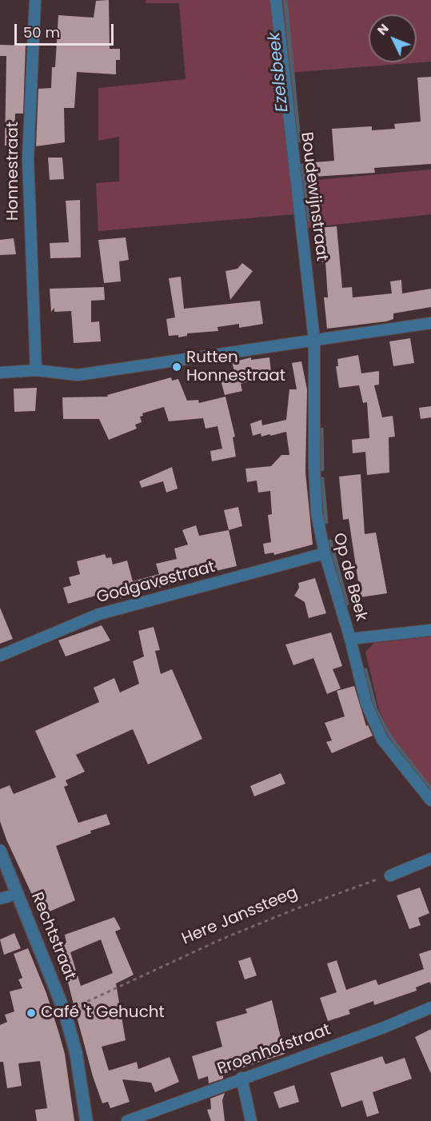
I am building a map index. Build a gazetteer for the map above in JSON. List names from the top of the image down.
{
  "streets": {
    "street": [
      "Honnestraat",
      "Boudewijnstraat",
      "Op de Beek",
      "Godgavestraat",
      "Rechtstraat",
      "Proenhofstraat"
    ],
    "path": ["Here Janssteeg"]
  },
  "crossings": [
    ["Boudewijnstraat", "Op de Beek"],
    ["Op de Beek", "Godgavestraat"],
    ["Here Janssteeg", "Rechtstraat"]
  ],
  "water": ["Ezelsbeek"],
  "places": ["Rutten Honnestraat", "Café 't Gehucht"],
  "scale_bar": "50 m",
  "north": "top left"
}
